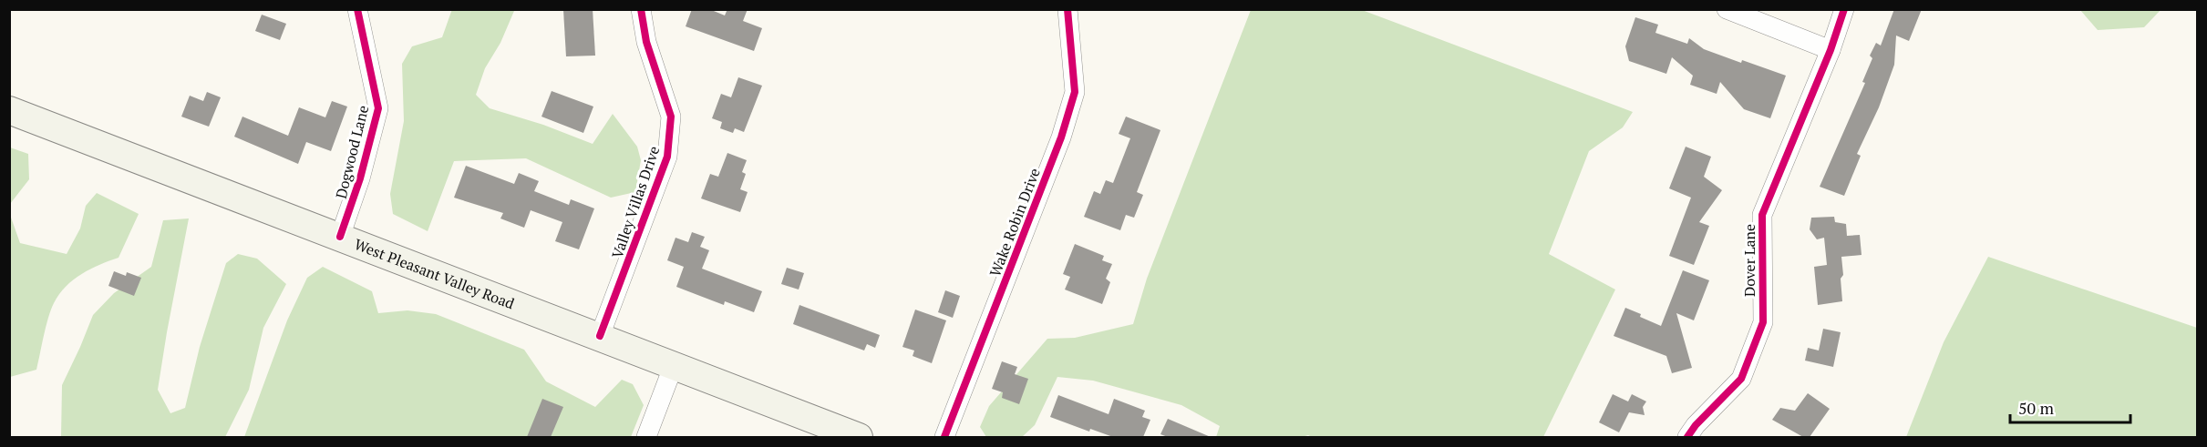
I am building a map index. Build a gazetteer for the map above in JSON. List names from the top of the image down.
{
  "streets": {
    "main road": ["West Pleasant Valley Road"],
    "street": [
      "Dogwood Lane",
      "Valley Villas Drive",
      "Wake Robin Drive",
      "Dover Lane"
    ]
  },
  "crossings": [
    ["Dogwood Lane", "West Pleasant Valley Road"],
    ["Valley Villas Drive", "West Pleasant Valley Road"]
  ],
  "scale_bar": "50 m"
}
